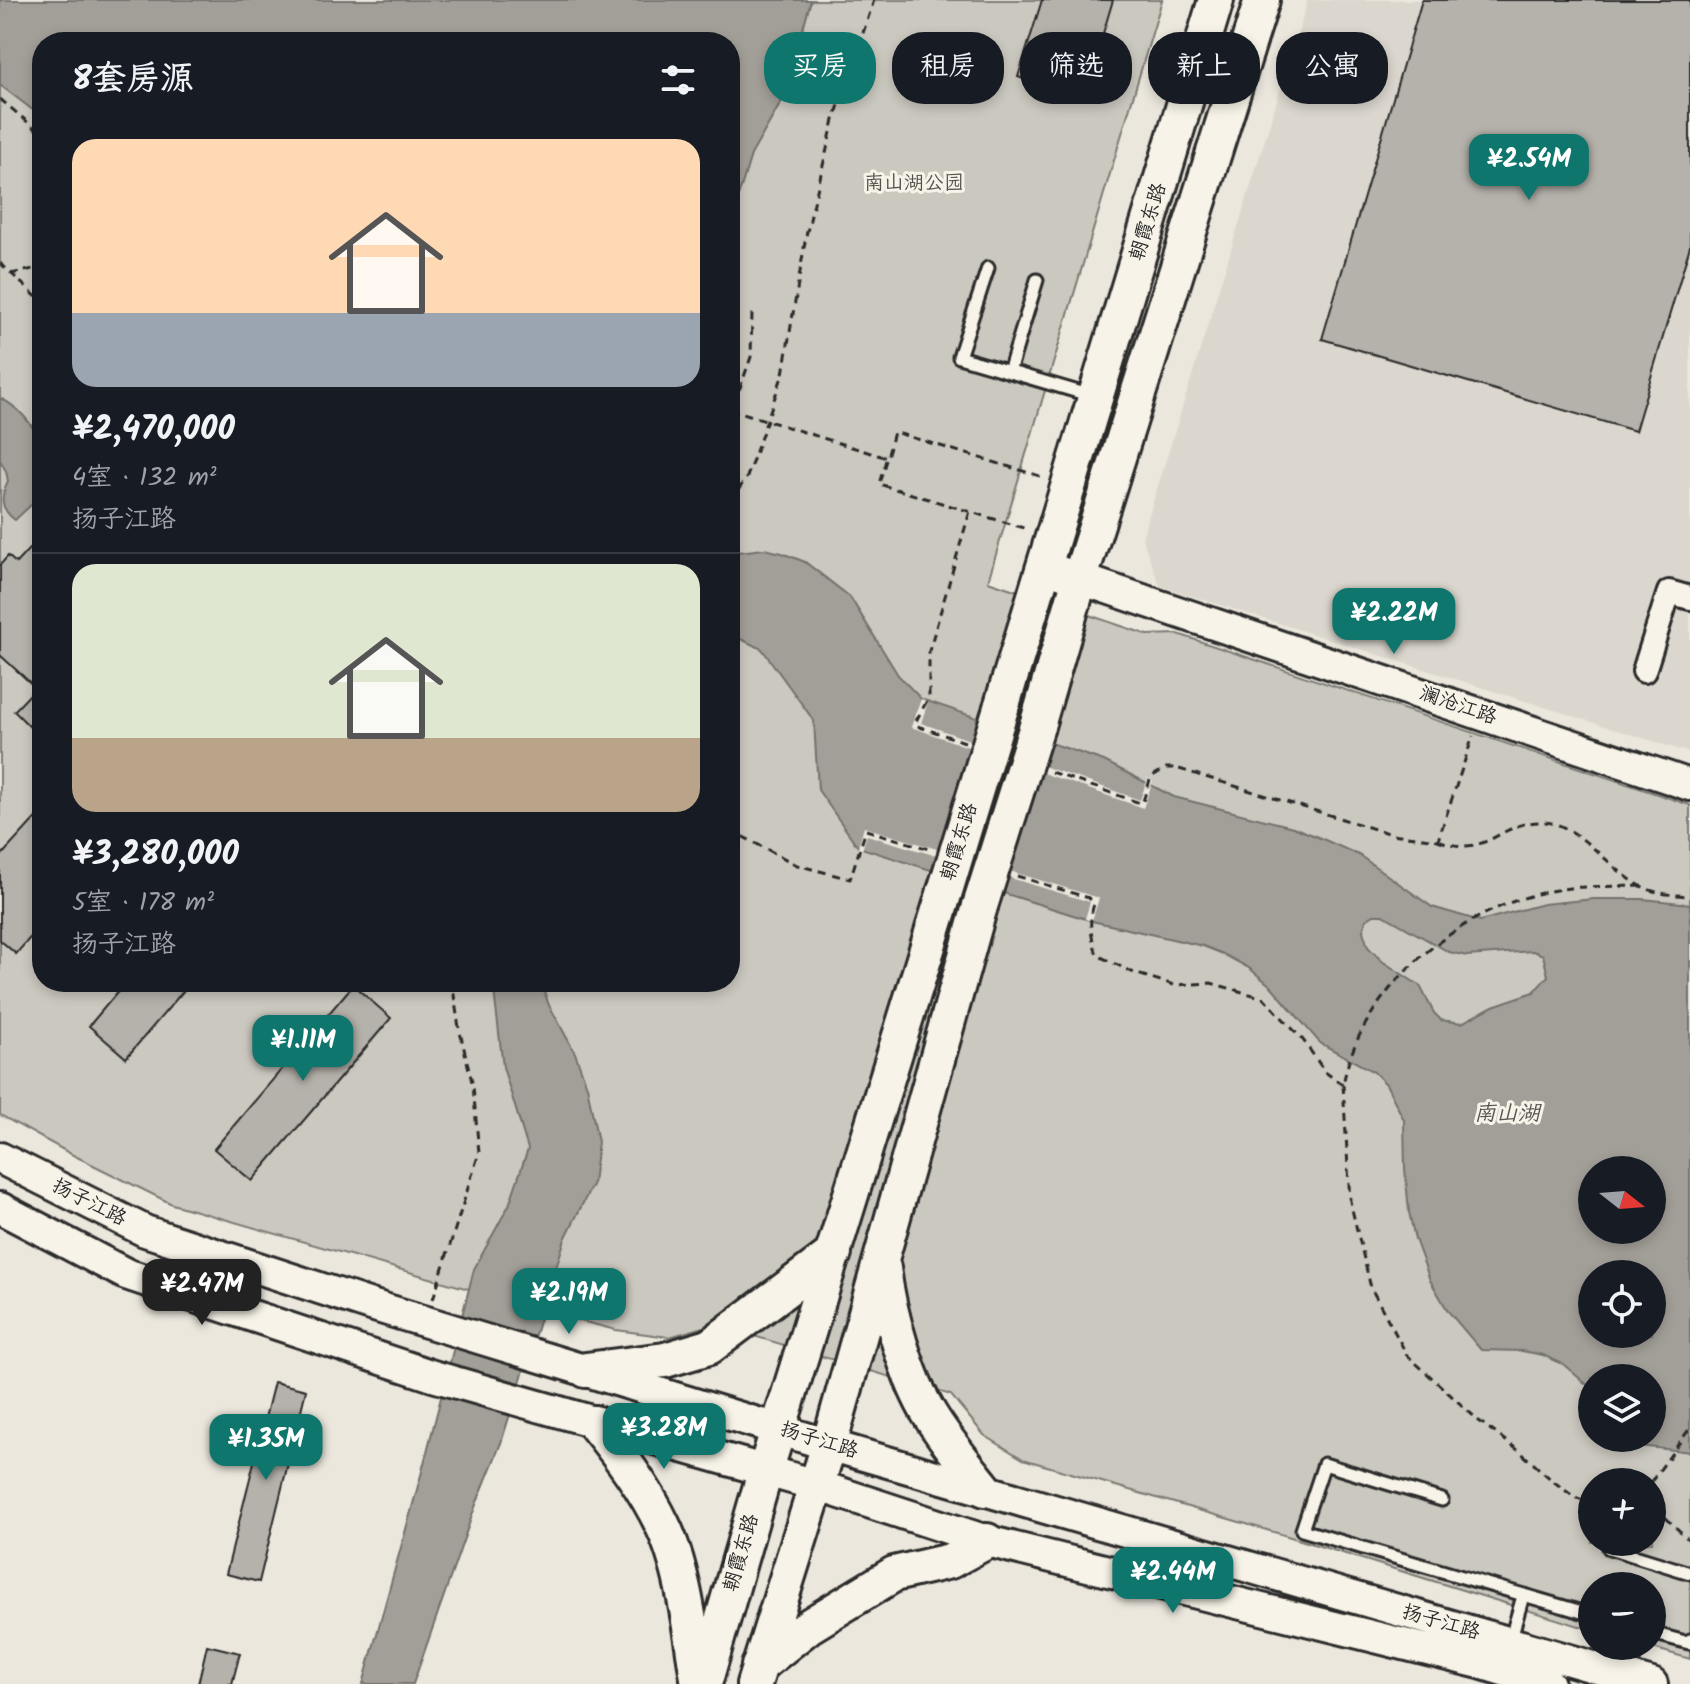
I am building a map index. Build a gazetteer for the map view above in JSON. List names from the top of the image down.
{
  "streets": {
    "main road": ["朝霞东路", "澜沧江路", "扬子江路"]
  },
  "crossings": [
    ["朝霞东路", "澜沧江路"],
    ["朝霞东路", "扬子江路"]
  ],
  "water": ["南山湖"],
  "parks": ["南山湖公园"],
  "north": "right",
  "page": {
    "chip": [
      "买房",
      "租房",
      "筛选",
      "新上",
      "公寓"
    ],
    "heading": "8套房源",
    "list": [
      {
        "name": "¥2,470,000",
        "note": "4室 · 132 m² · 扬子江路"
      },
      {
        "name": "¥3,280,000",
        "note": "5室 · 178 m² · 扬子江路"
      }
    ],
    "price": [
      "¥2.54M",
      "¥2.22M",
      "¥1.11M",
      "¥2.47M",
      "¥2.19M",
      "¥3.28M",
      "¥1.35M",
      "¥2.44M"
    ],
    "map_buttons": ["+", "−"]
  }
}
